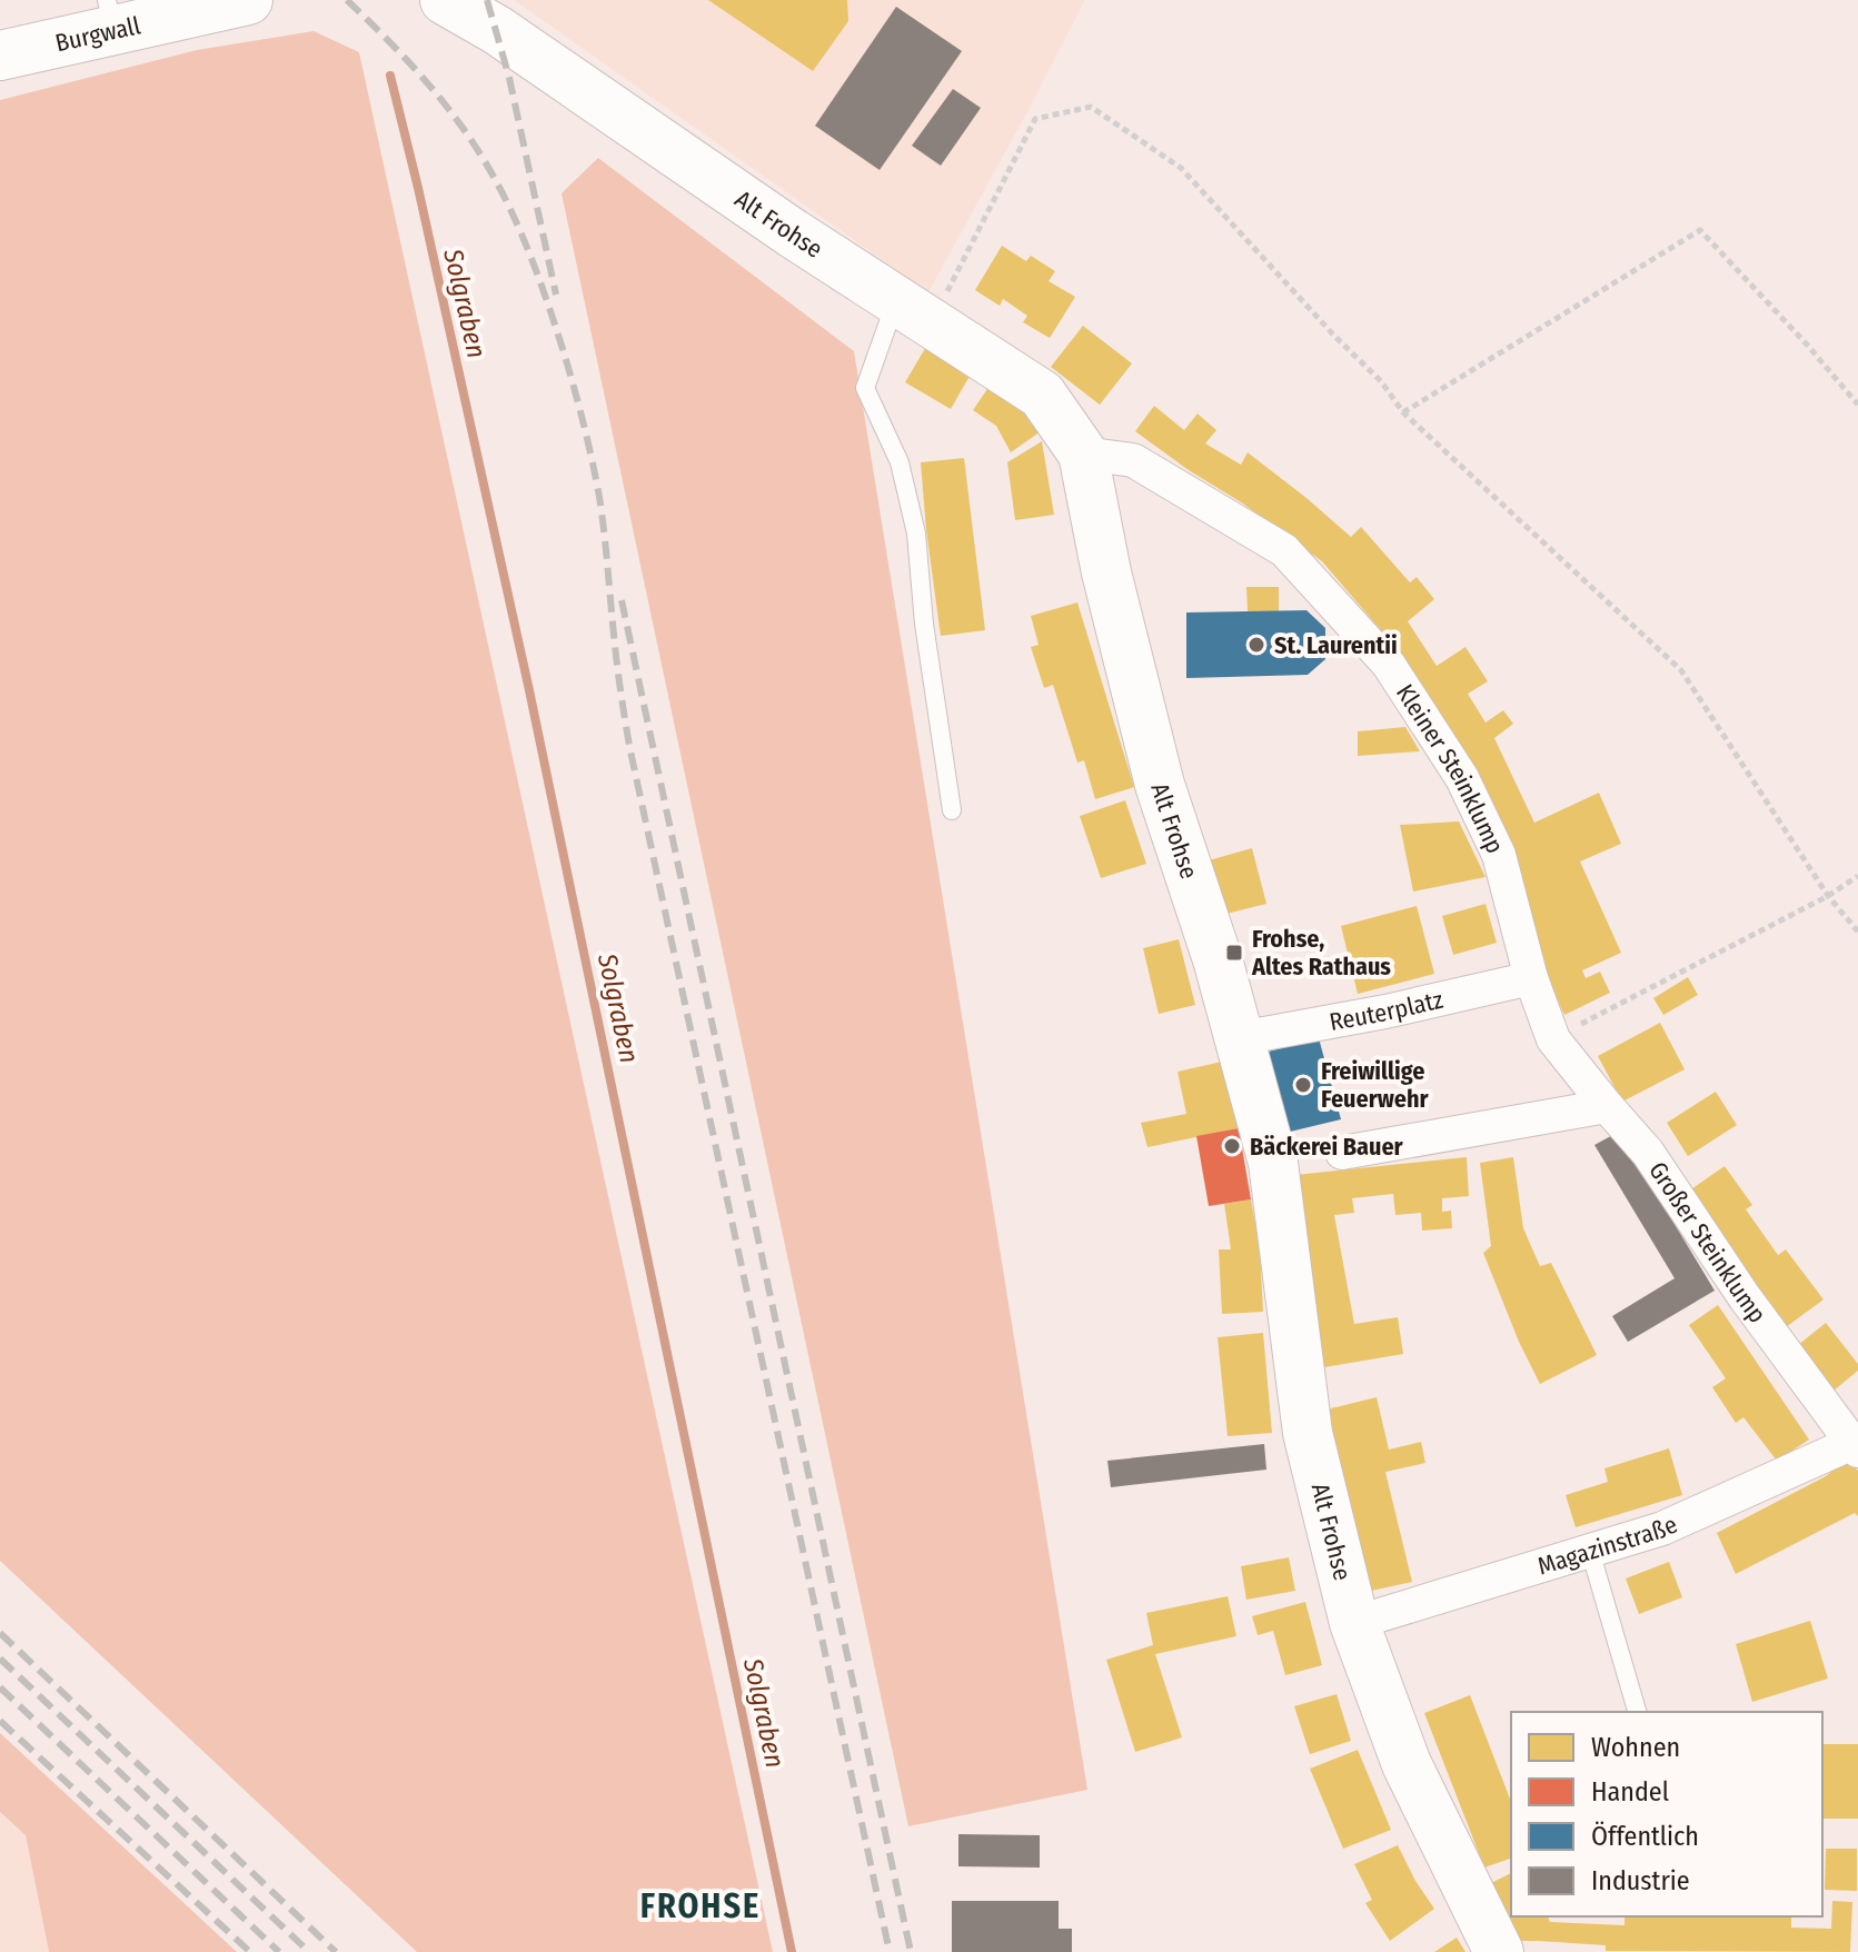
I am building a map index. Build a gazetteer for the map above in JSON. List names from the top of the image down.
{
  "streets": {
    "street": [
      "Burgwall",
      "Alt Frohse",
      "Kleiner Steinklump",
      "Reuterplatz",
      "Großer Steinklump",
      "Magazinstraße"
    ]
  },
  "crossings": [
    ["Alt Frohse", "Kleiner Steinklump"],
    ["Alt Frohse", "Reuterplatz"],
    ["Alt Frohse", "Magazinstraße"],
    ["Kleiner Steinklump", "Reuterplatz"],
    ["Kleiner Steinklump", "Großer Steinklump"],
    ["Großer Steinklump", "Magazinstraße"]
  ],
  "districts": ["FROHSE"],
  "water": ["Solgraben"],
  "places": {
    "other": ["St. Laurentii", "Freiwillige Feuerwehr", "Bäckerei Bauer"],
    "transit": ["Frohse, Altes Rathaus"]
  },
  "legend": [
    "Wohnen",
    "Handel",
    "Öffentlich",
    "Industrie"
  ]
}
